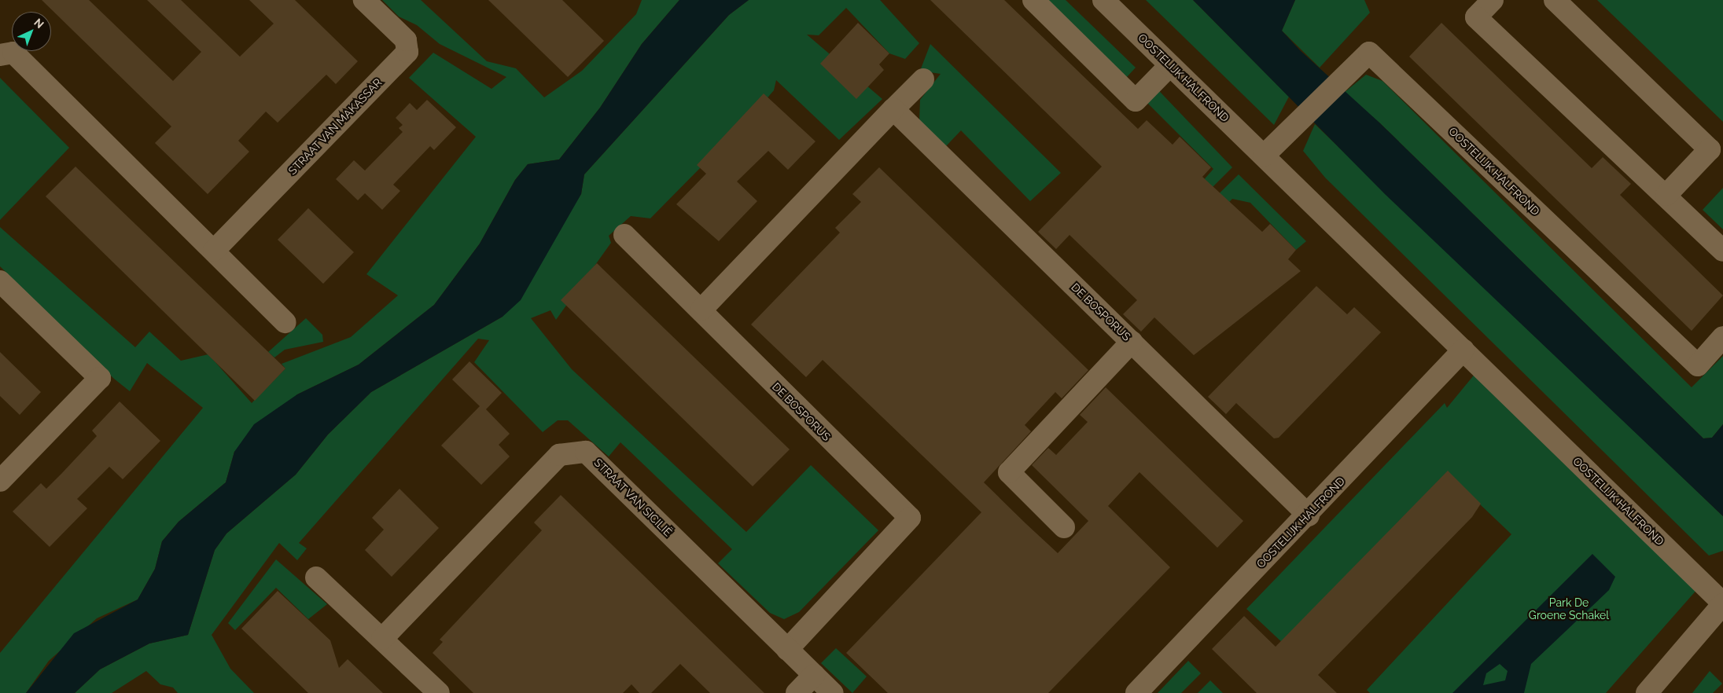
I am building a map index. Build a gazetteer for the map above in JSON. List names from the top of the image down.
{
  "streets": {
    "street": [
      "OOSTELIJK HALFROND",
      "STRAAT VAN MAKASSAR",
      "DE BOSPORUS",
      "STRAAT VAN SICILIË"
    ]
  },
  "crossings": [
    ["OOSTELIJK HALFROND", "DE BOSPORUS"],
    ["DE BOSPORUS", "STRAAT VAN SICILIË"]
  ],
  "parks": ["Park De Groene Schakel"],
  "north": "top right"
}
